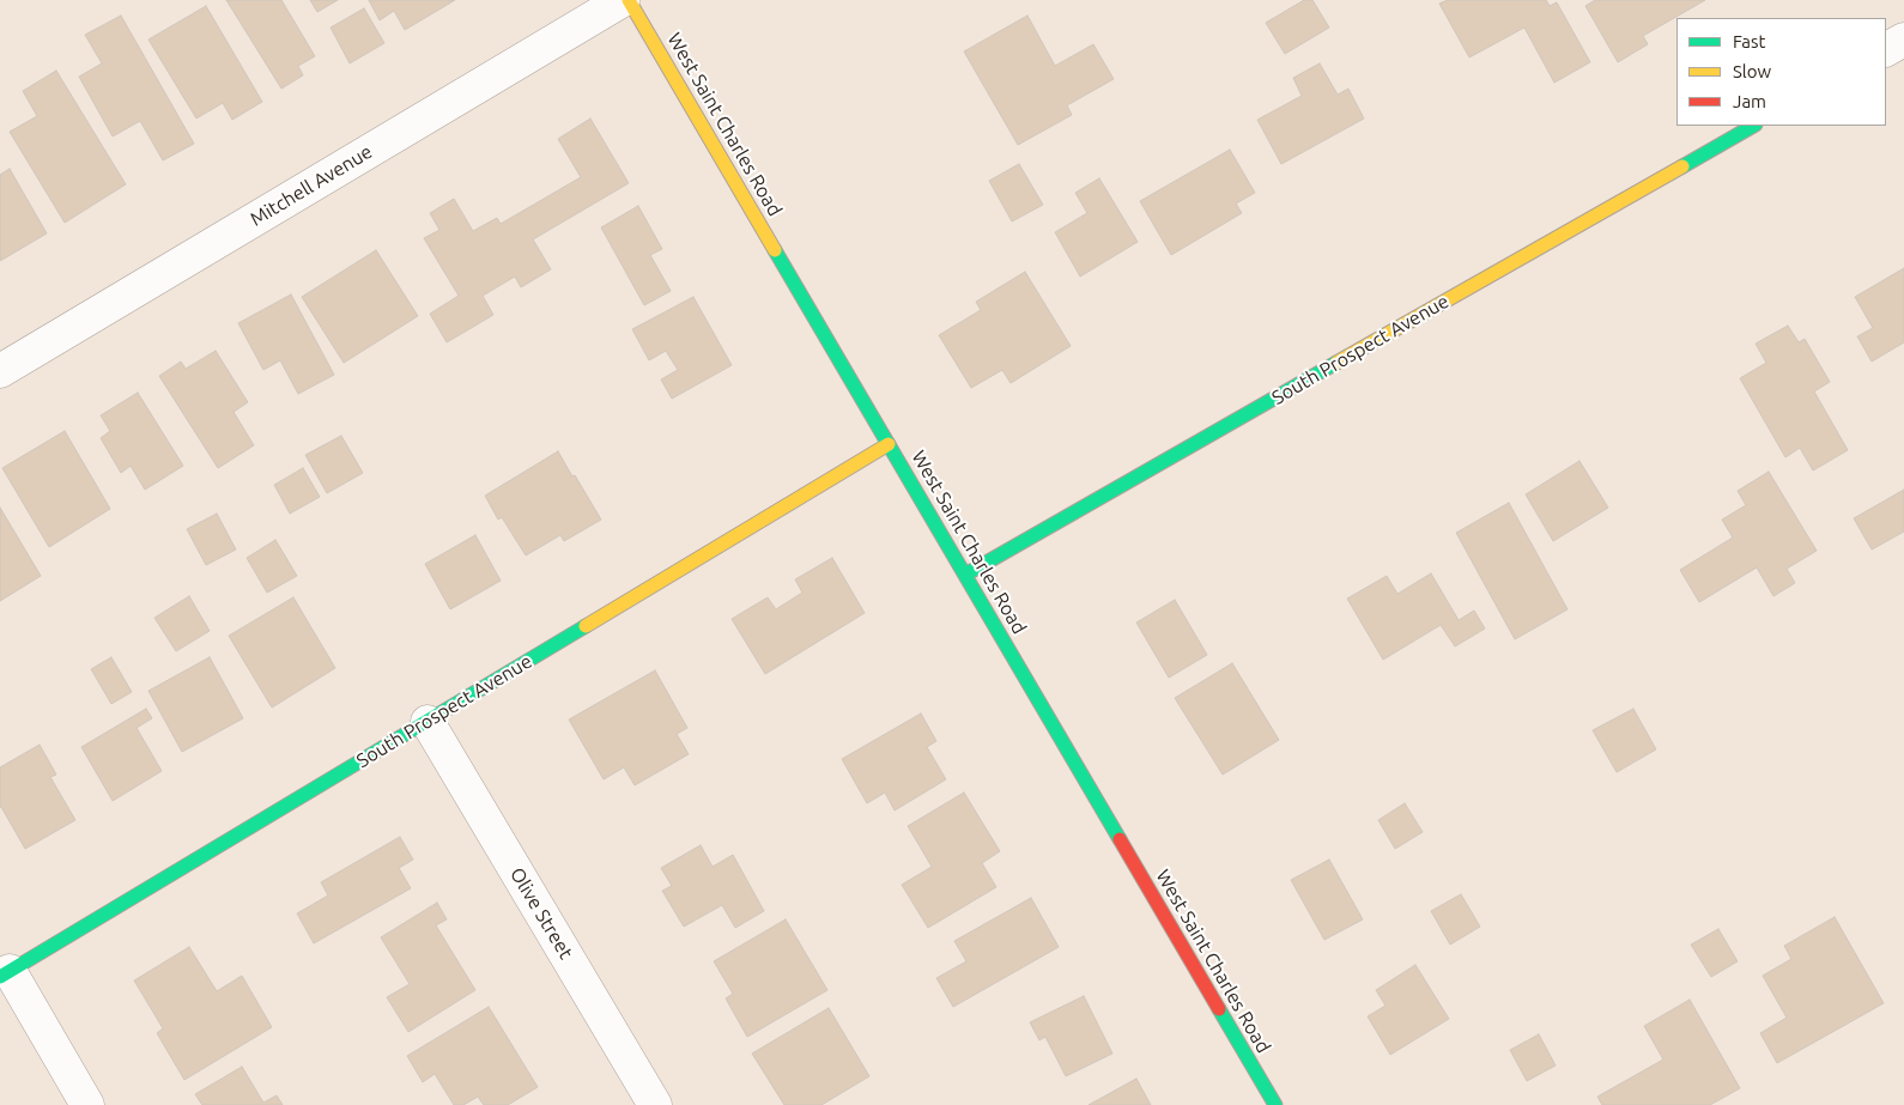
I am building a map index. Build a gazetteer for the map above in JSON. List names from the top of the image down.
{
  "streets": {
    "street": [
      "West Saint Charles Road",
      "Mitchell Avenue",
      "South Prospect Avenue",
      "Olive Street"
    ]
  },
  "crossings": [
    ["West Saint Charles Road", "South Prospect Avenue"],
    ["South Prospect Avenue", "Olive Street"]
  ],
  "legend": ["Fast", "Slow", "Jam"]
}
